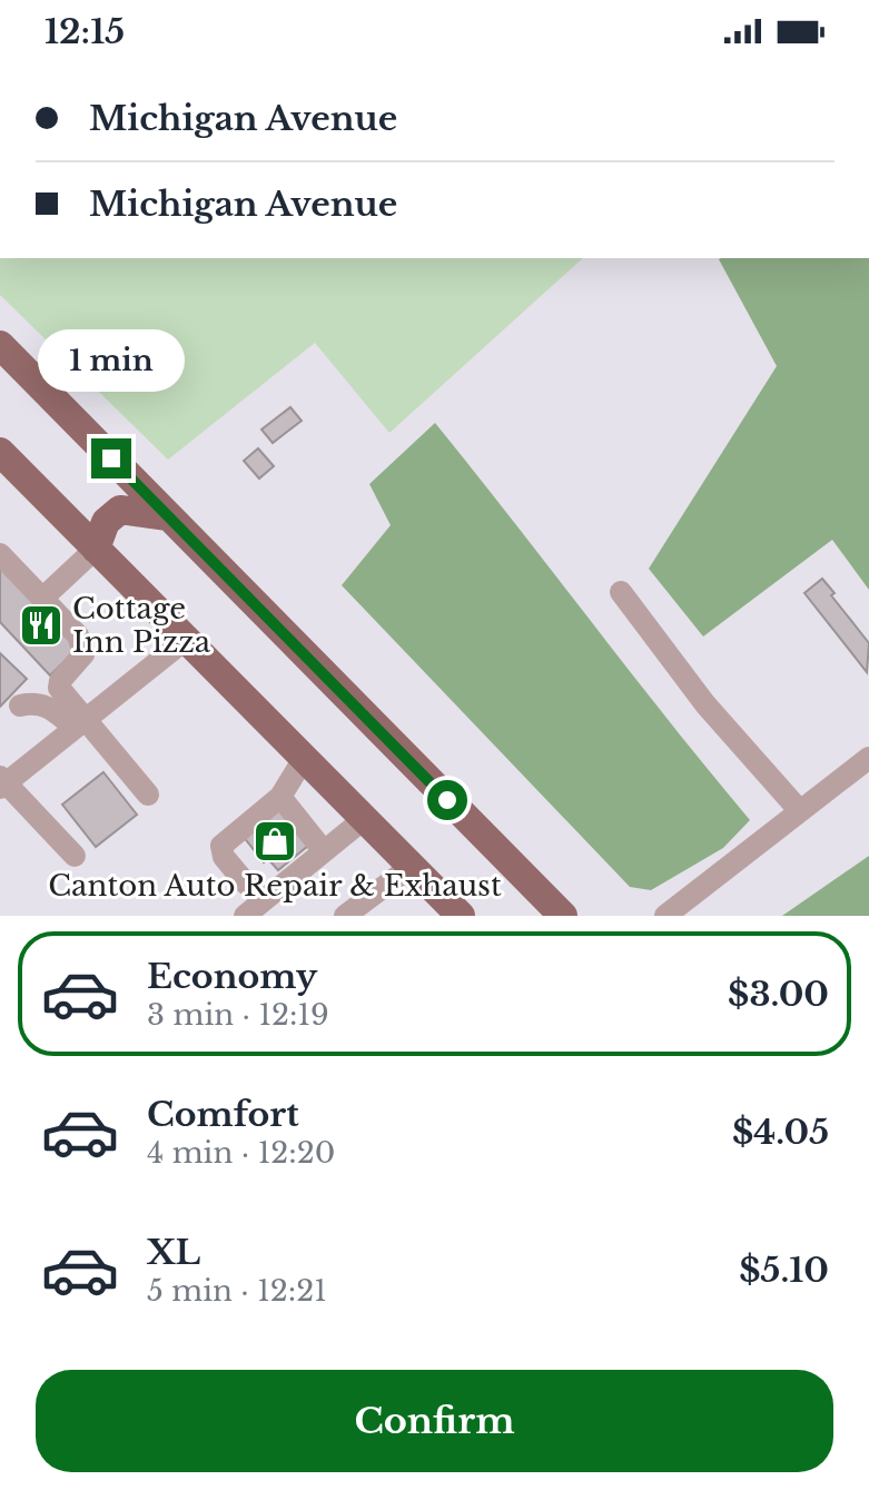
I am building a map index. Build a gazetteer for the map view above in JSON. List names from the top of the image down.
{
  "places": {
    "restaurant": ["Cottage Inn Pizza"],
    "shop": ["Canton Auto Repair & Exhaust"]
  },
  "page": {
    "status": "12:15",
    "banner": ["Michigan Avenue", "Michigan Avenue"],
    "bubble": "1 min",
    "list": [
      {
        "name": "Economy",
        "note": "3 min · 12:19",
        "value": "$3.00"
      },
      {
        "name": "Comfort",
        "note": "4 min · 12:20",
        "value": "$4.05"
      },
      {
        "name": "XL",
        "note": "5 min · 12:21",
        "value": "$5.10"
      }
    ],
    "buttons": "Confirm"
  }
}
